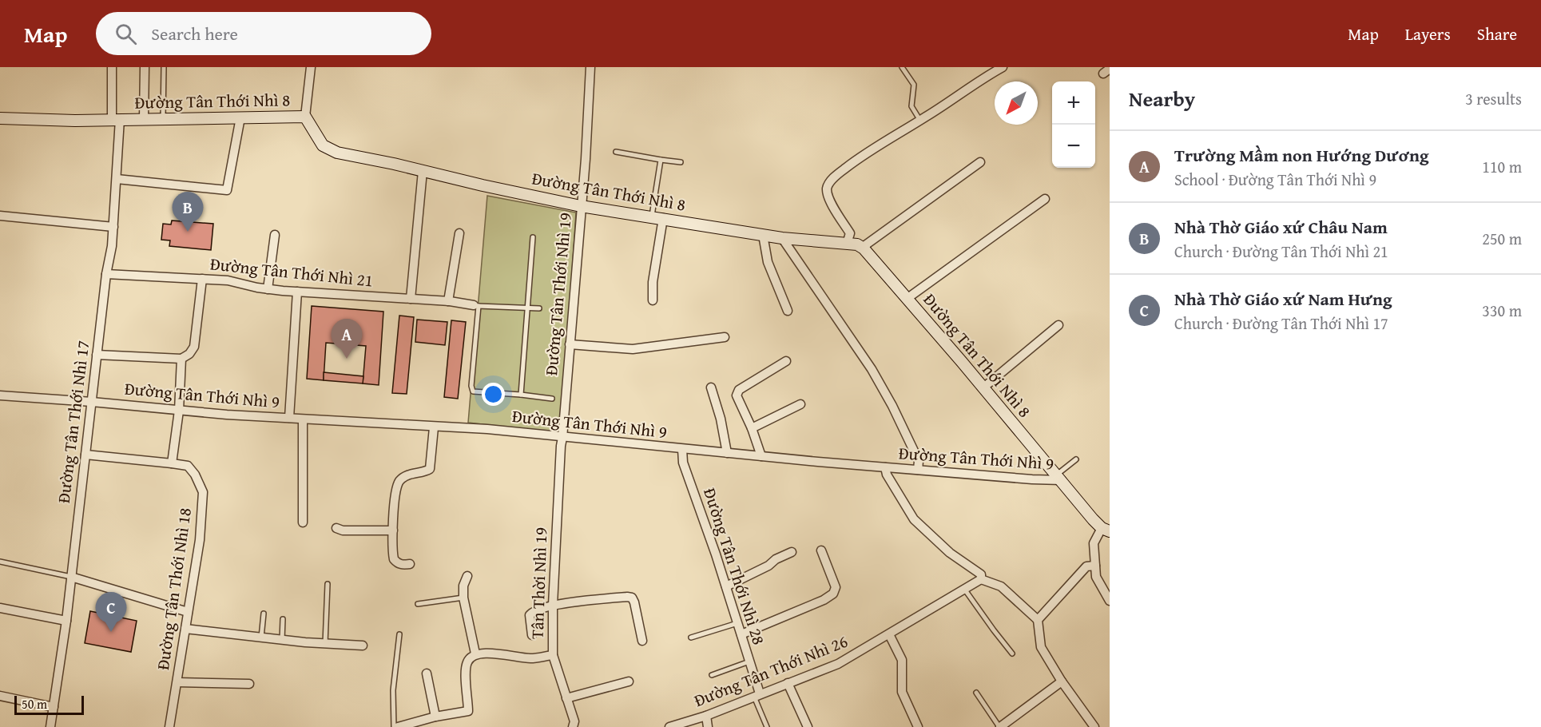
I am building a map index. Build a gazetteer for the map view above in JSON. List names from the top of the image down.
{
  "streets": {
    "street": [
      "Đường Tân Thới Nhì 8",
      "Đường Tân Thới Nhì 21",
      "Đường Tân Thới Nhì 19",
      "Đường Tân Thới Nhì 9",
      "Đường Tân Thới Nhì 17",
      "Đường Tân Thới Nhì 28",
      "Tân Thời Nhì 19",
      "Đường Tân Thới Nhì 18",
      "Đường Tân Thới Nhì 26"
    ]
  },
  "crossings": [
    ["Đường Tân Thới Nhì 8", "Đường Tân Thới Nhì 19"],
    ["Đường Tân Thới Nhì 8", "Đường Tân Thới Nhì 9"],
    ["Đường Tân Thới Nhì 8", "Đường Tân Thới Nhì 17"],
    ["Đường Tân Thới Nhì 21", "Đường Tân Thới Nhì 17"],
    ["Đường Tân Thới Nhì 19", "Đường Tân Thới Nhì 9"],
    ["Đường Tân Thới Nhì 19", "Tân Thời Nhì 19"],
    ["Đường Tân Thới Nhì 9", "Đường Tân Thới Nhì 17"],
    ["Đường Tân Thới Nhì 9", "Đường Tân Thới Nhì 28"],
    ["Đường Tân Thới Nhì 9", "Tân Thời Nhì 19"],
    ["Đường Tân Thới Nhì 28", "Đường Tân Thới Nhì 26"]
  ],
  "scale_bar": "50 m",
  "north": "bottom left",
  "page": {
    "header": "Map",
    "search": "Search here",
    "nav": ["Map", "Layers", "Share"],
    "heading": ["Nearby", "3 results"],
    "map_buttons": ["+", "−"],
    "list": [
      {
        "mark": "A",
        "name": "Trường Mầm non Hướng Dương",
        "note": "School · Đường Tân Thới Nhì 9",
        "value": "110 m"
      },
      {
        "mark": "B",
        "name": "Nhà Thờ Giáo xứ Châu Nam",
        "note": "Church · Đường Tân Thới Nhì 21",
        "value": "250 m"
      },
      {
        "mark": "C",
        "name": "Nhà Thờ Giáo xứ Nam Hưng",
        "note": "Church · Đường Tân Thới Nhì 17",
        "value": "330 m"
      }
    ],
    "pins": ["B", "A", "C"],
    "scale": "50 m"
  }
}
